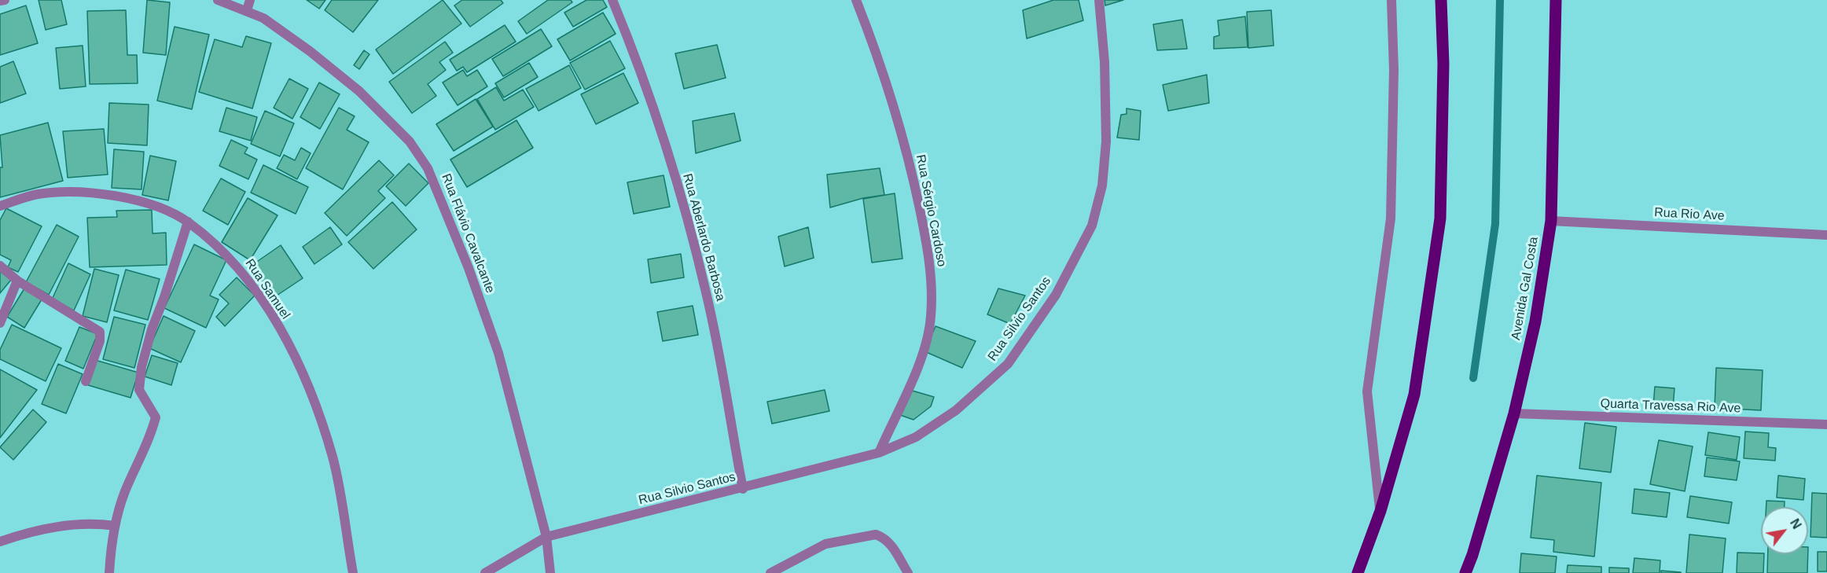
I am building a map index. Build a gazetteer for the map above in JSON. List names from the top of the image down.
{
  "streets": {
    "main road": ["Avenida Gal Costa"],
    "street": [
      "Rua Sérgio Cardoso",
      "Rua Rio Ave",
      "Rua Flávio Cavalcante",
      "Rua Aberlardo Barbosa",
      "Rua Samuel",
      "Rua Silvio Santos",
      "Quarta Travessa Rio Ave"
    ]
  },
  "crossings": [
    ["Rua Sérgio Cardoso", "Rua Silvio Santos"],
    ["Rua Rio Ave", "Avenida Gal Costa"],
    ["Rua Flávio Cavalcante", "Rua Silvio Santos"],
    ["Rua Aberlardo Barbosa", "Rua Silvio Santos"],
    ["Avenida Gal Costa", "Quarta Travessa Rio Ave"]
  ],
  "north": "top right"
}
